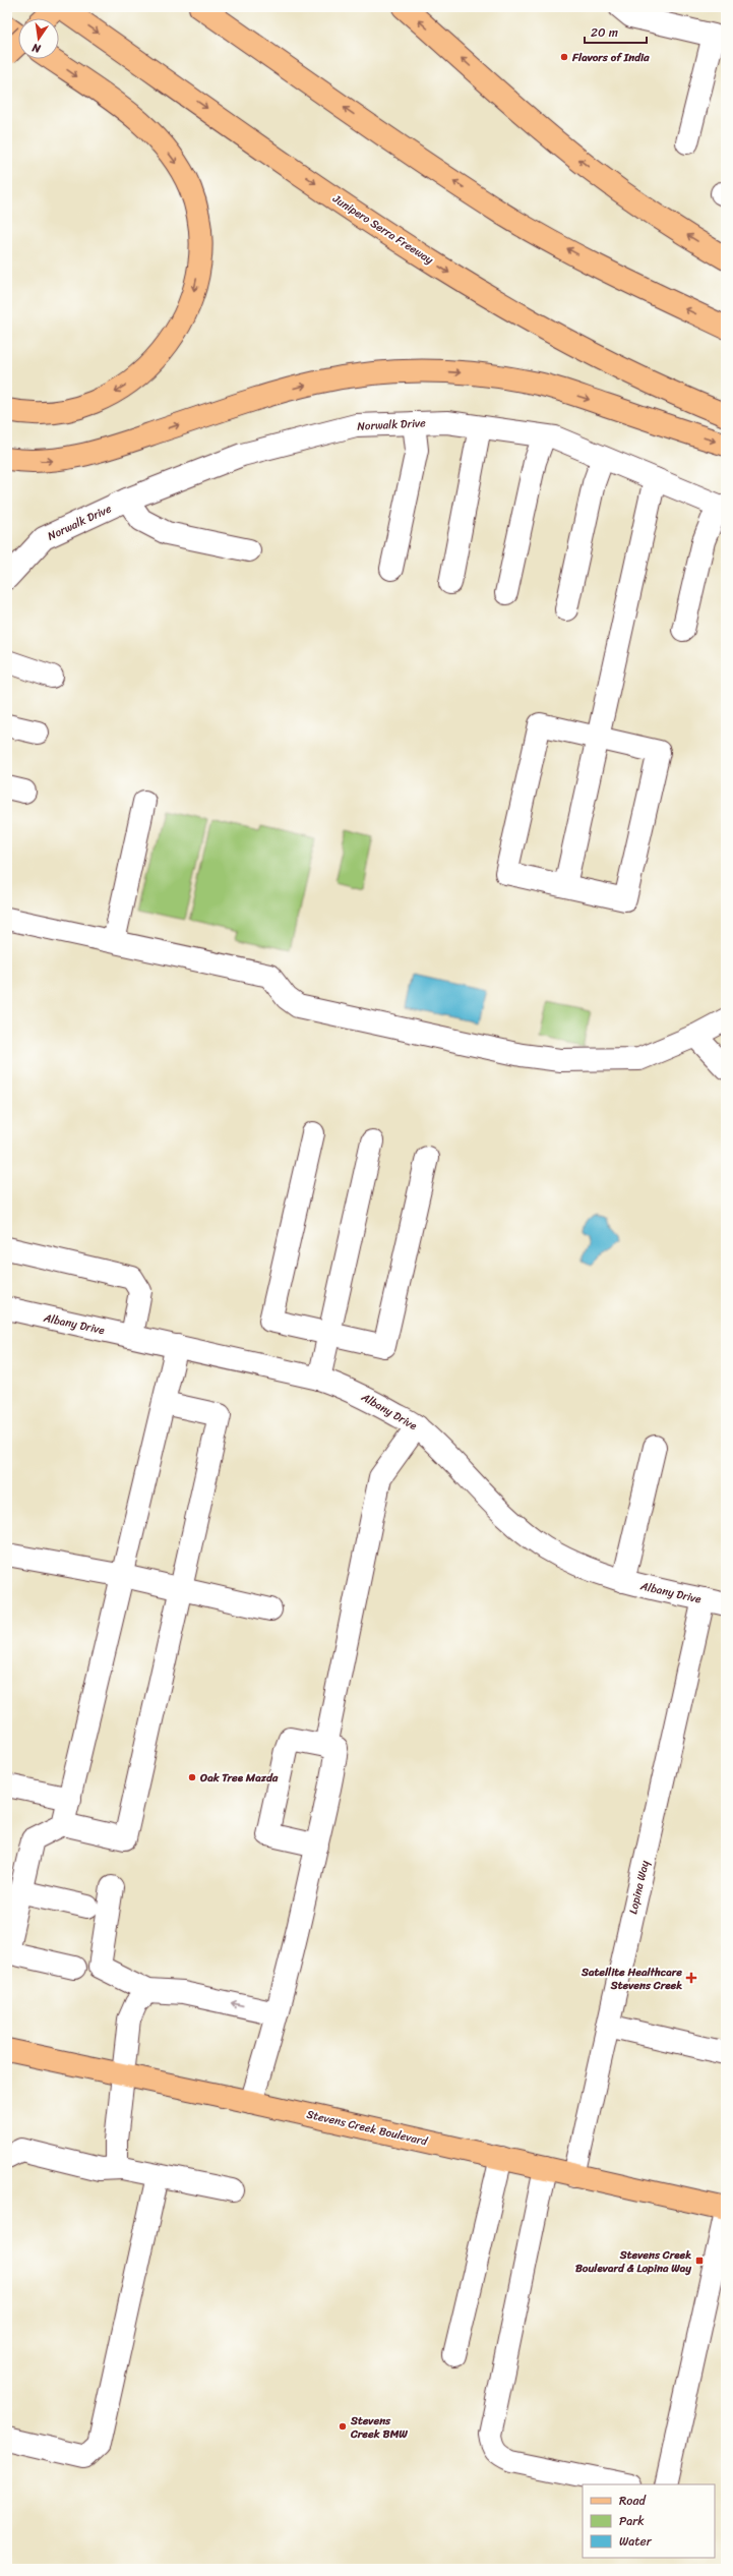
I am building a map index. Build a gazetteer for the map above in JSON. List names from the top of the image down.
{
  "streets": {
    "main road": ["Junipero Serra Freeway", "Stevens Creek Boulevard"],
    "street": ["Norwalk Drive", "Albany Drive", "Lopina Way"]
  },
  "crossings": [
    ["Albany Drive", "Lopina Way"],
    ["Lopina Way", "Stevens Creek Boulevard"]
  ],
  "places": {
    "other": ["Flavors of India", "Oak Tree Mazda", "Stevens Creek BMW"],
    "health": ["Satellite Healthcare Stevens Creek"],
    "transit": ["Stevens Creek Boulevard & Lopina Way"]
  },
  "legend": ["Road", "Park", "Water"],
  "scale_bar": "20 m",
  "north": "bottom"
}
